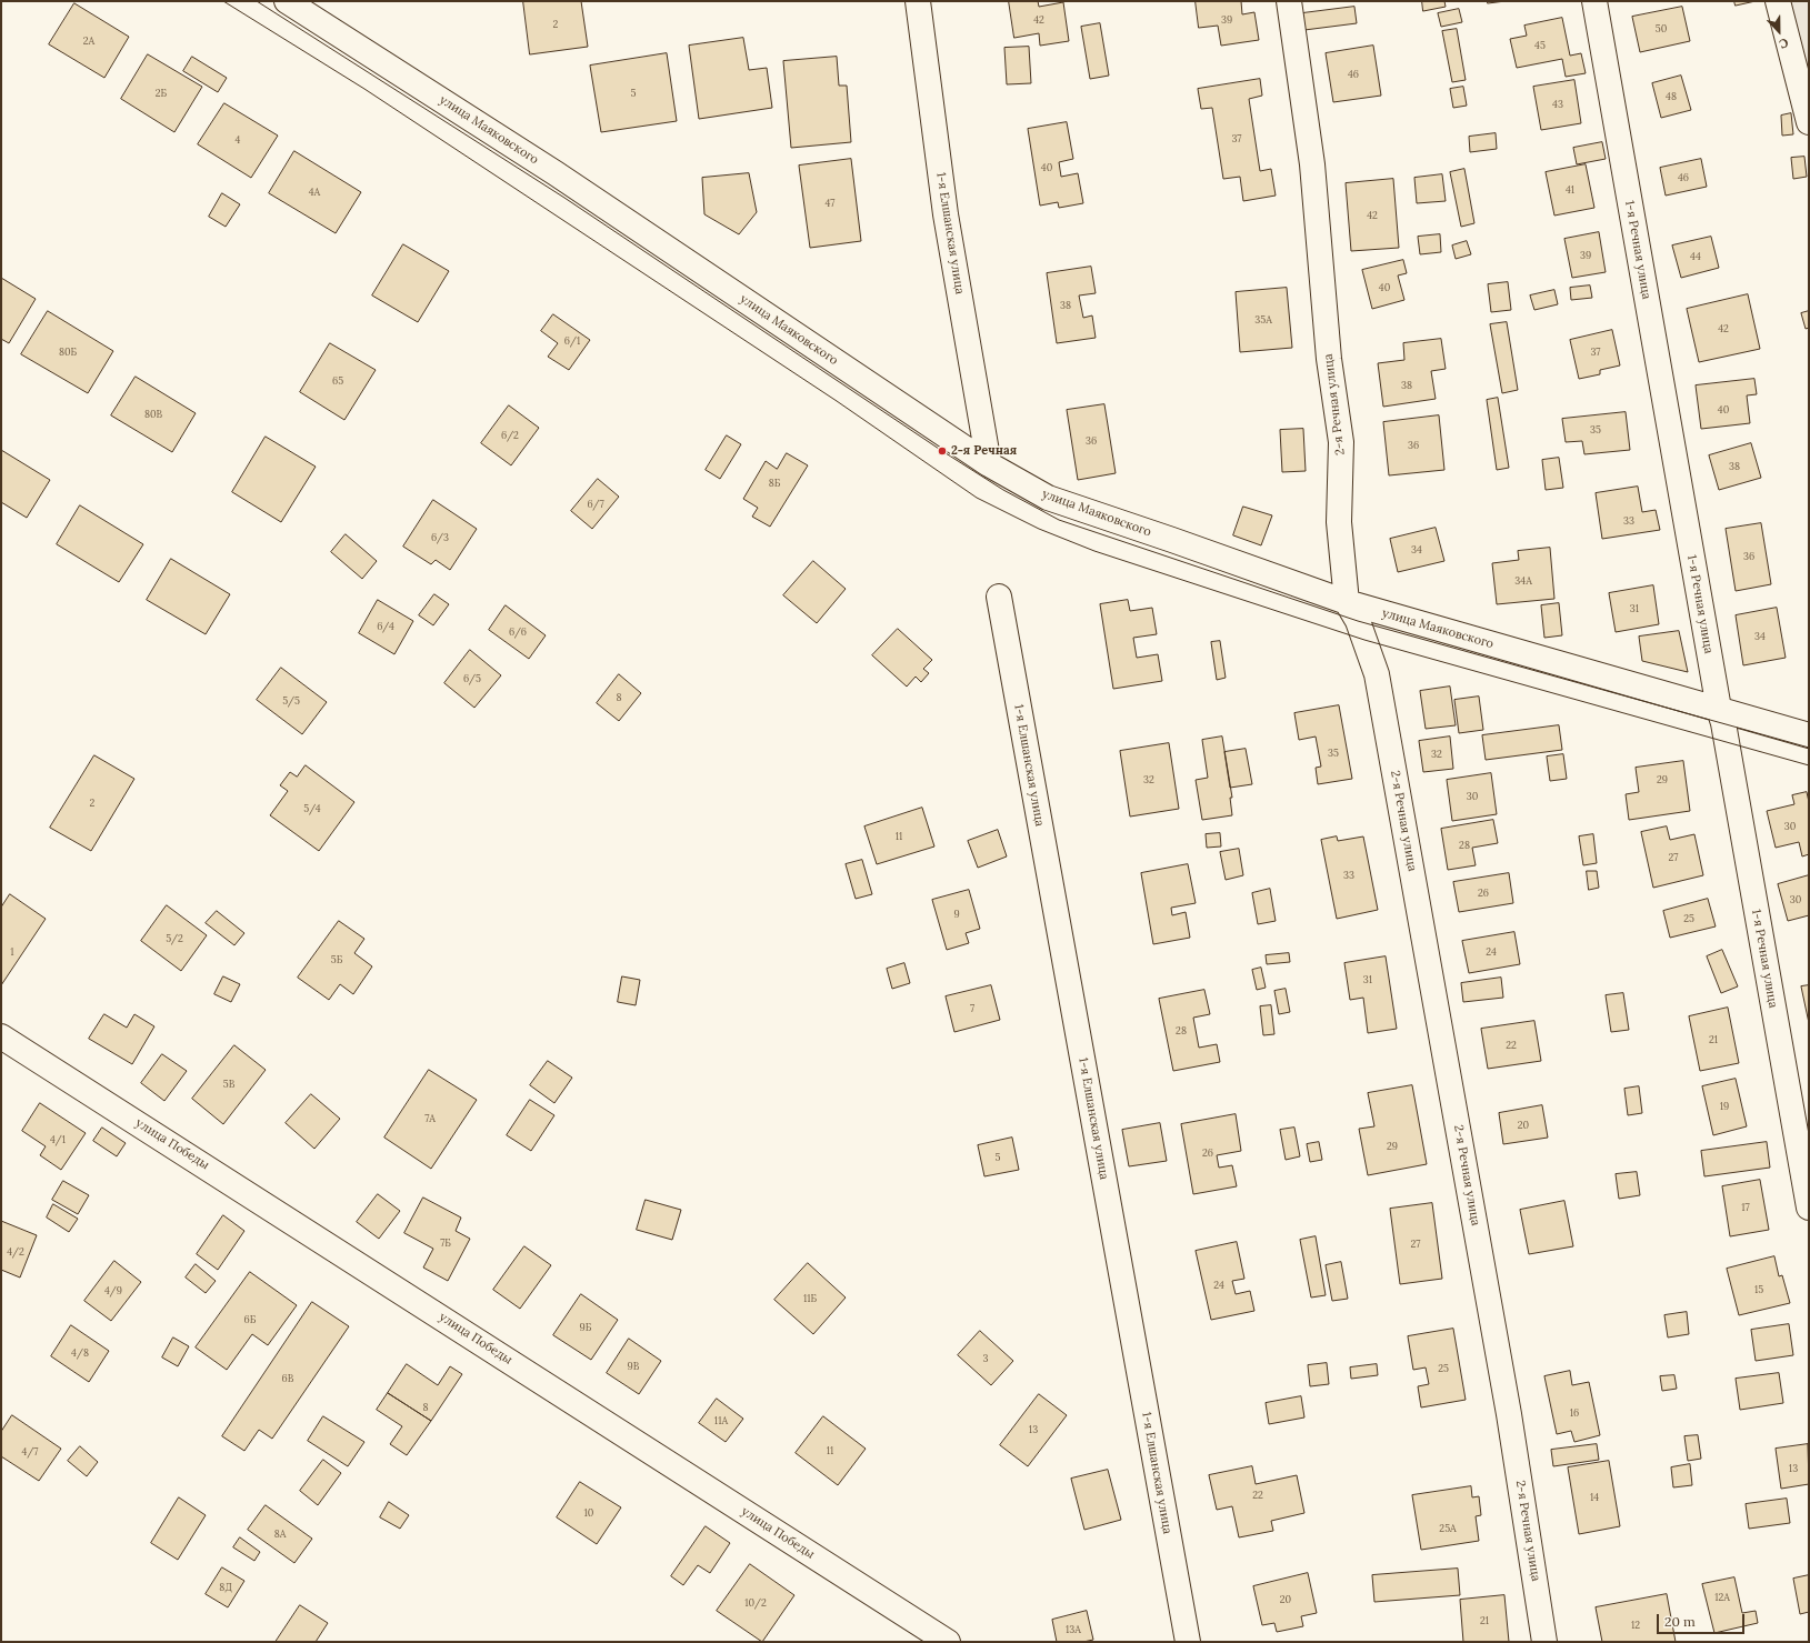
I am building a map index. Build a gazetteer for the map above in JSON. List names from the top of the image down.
{
  "streets": {
    "street": [
      "улица Маяковского",
      "1-я Елшанская улица",
      "1-я Речная улица",
      "2-я Речная улица",
      "улица Победы"
    ]
  },
  "crossings": [
    ["улица Маяковского", "1-я Елшанская улица"],
    ["улица Маяковского", "1-я Речная улица"],
    ["улица Маяковского", "2-я Речная улица"]
  ],
  "places": ["2-я Речная"],
  "house_numbers": [
    "42",
    "39",
    "2",
    "50",
    "2А",
    "45",
    "46",
    "2Б",
    "5",
    "48",
    "43",
    "37",
    "4",
    "40",
    "46",
    "41",
    "4А",
    "47",
    "42",
    "39",
    "44",
    "40",
    "38",
    "35А",
    "42",
    "6/1",
    "80Б",
    "37",
    "65",
    "38",
    "40",
    "80В",
    "35",
    "6/2",
    "36",
    "36",
    "38",
    "8Б",
    "6/7",
    "33",
    "6/3",
    "34",
    "36",
    "34А",
    "31",
    "6/4",
    "6/6",
    "34",
    "6/5",
    "8",
    "5/5",
    "35",
    "32",
    "32",
    "29",
    "30",
    "2",
    "5/4",
    "30",
    "11",
    "28",
    "27",
    "33",
    "26",
    "30",
    "9",
    "25",
    "5/2",
    "1",
    "24",
    "5Б",
    "31",
    "7",
    "28",
    "21",
    "22",
    "5В",
    "19",
    "7А",
    "20",
    "4/1",
    "29",
    "26",
    "5",
    "17",
    "7Б",
    "27",
    "4/2",
    "24",
    "15",
    "4/9",
    "11Б",
    "6Б",
    "9Б",
    "4/8",
    "3",
    "9В",
    "25",
    "6В",
    "8",
    "16",
    "11А",
    "13",
    "11",
    "4/7",
    "13",
    "22",
    "14",
    "10",
    "25А",
    "8А",
    "8Д",
    "12А",
    "20",
    "10/2",
    "21",
    "12",
    "13А"
  ],
  "scale_bar": "20 m",
  "north": "bottom"
}
